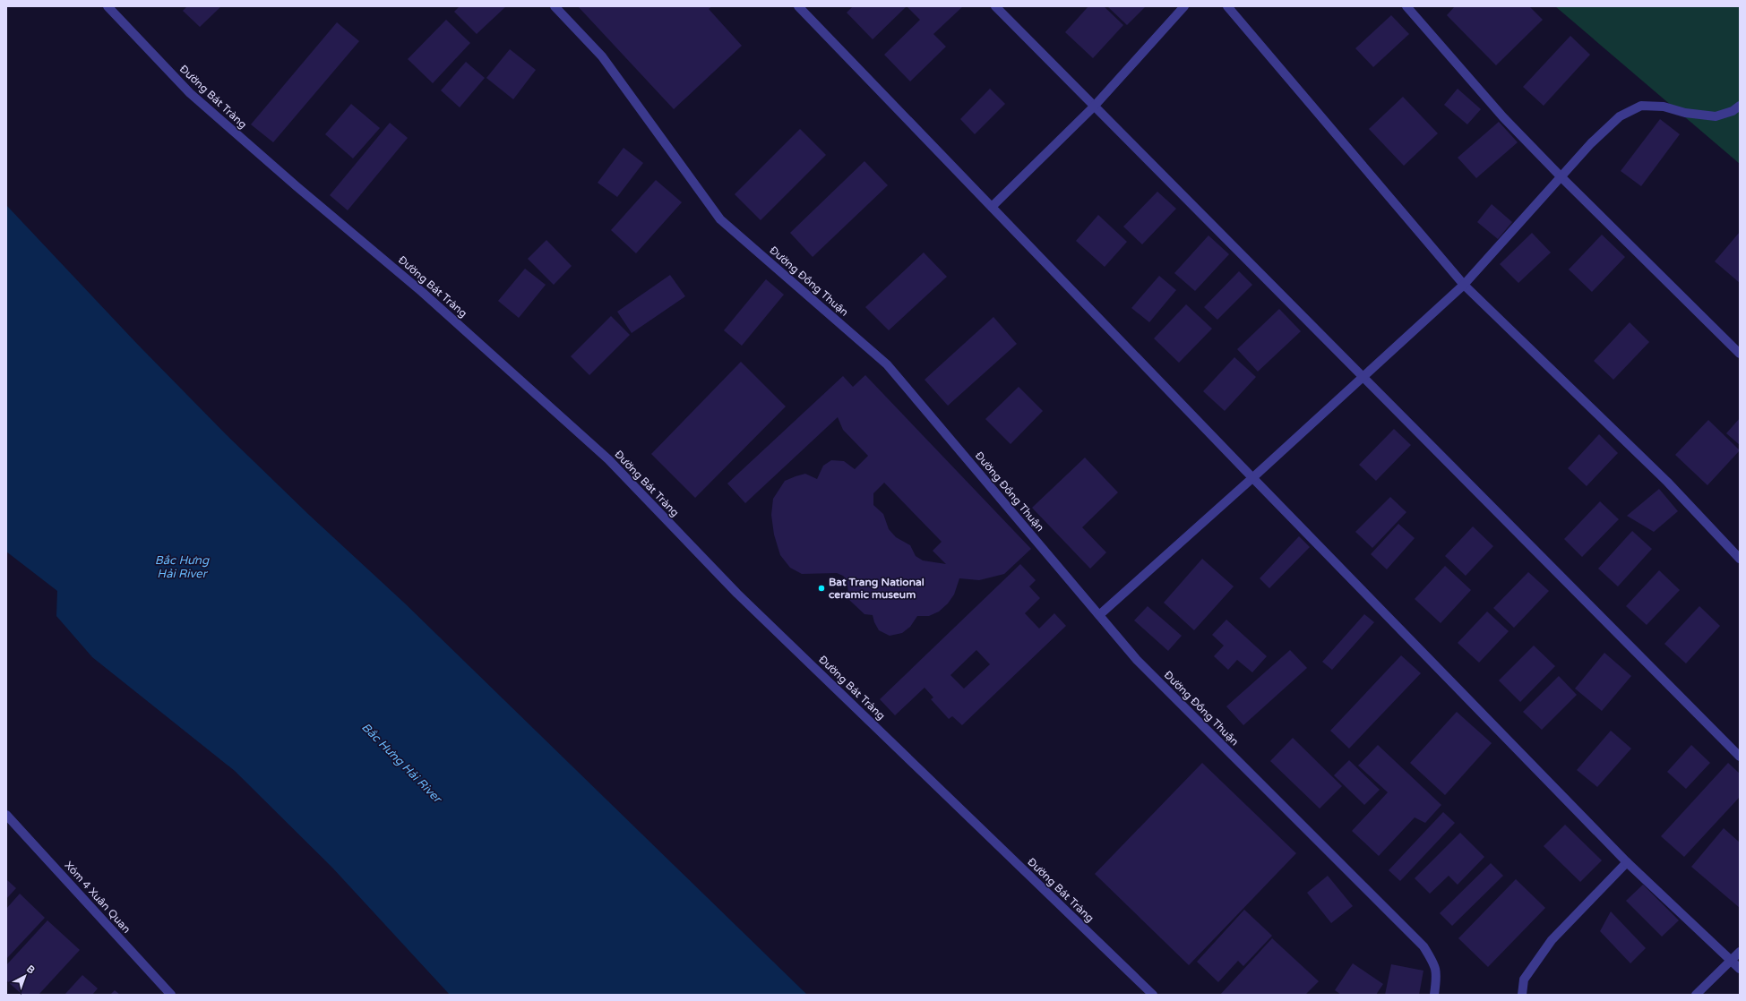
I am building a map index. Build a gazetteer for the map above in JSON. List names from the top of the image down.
{
  "streets": {
    "street": ["Đường Bát Tràng", "Đường Đồng Thuận", "Xóm 4 Xuân Quan"]
  },
  "water": ["Bắc Hưng Hải River"],
  "places": ["Bat Trang National ceramic museum"],
  "north": "top right"
}
